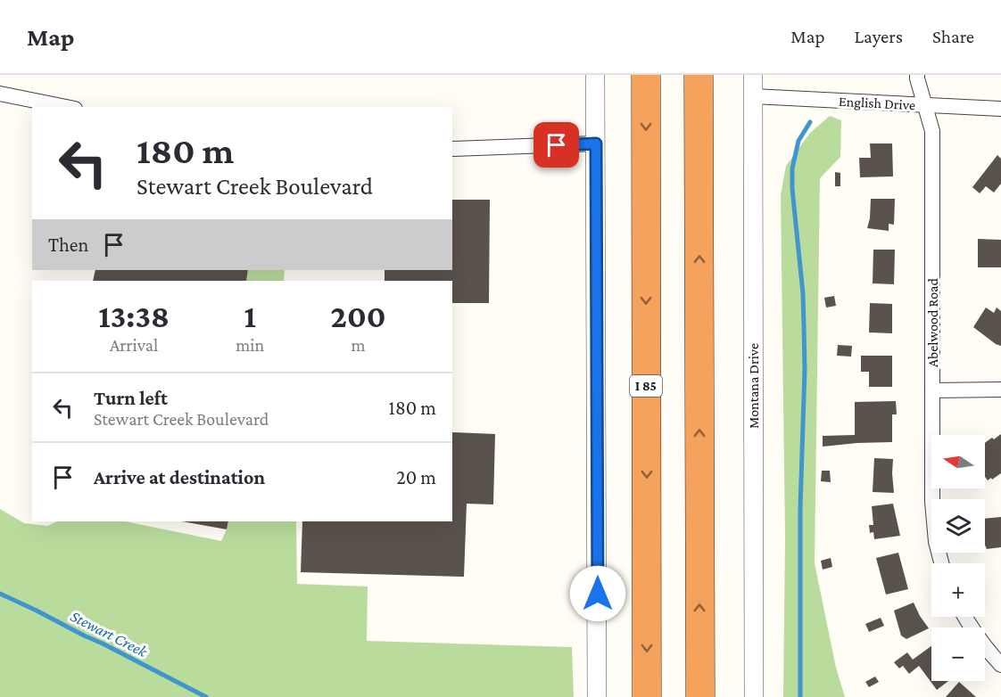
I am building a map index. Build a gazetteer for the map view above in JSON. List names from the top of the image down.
{
  "streets": {
    "highway": ["I 85"],
    "street": ["English Drive", "Abelwood Road", "Montana Drive"]
  },
  "crossings": [
    ["English Drive", "Abelwood Road"],
    ["English Drive", "Montana Drive"]
  ],
  "water": ["Stewart Creek"],
  "north": "left",
  "page": {
    "header": "Map",
    "nav": ["Map", "Layers", "Share"],
    "turn": ["180 m", "Stewart Creek Boulevard"],
    "then": "Then",
    "eta": [
      "13:38",
      "Arrival",
      "1",
      "min",
      "200",
      "m"
    ],
    "list": [
      {
        "name": "Turn left",
        "note": "Stewart Creek Boulevard",
        "value": "180 m"
      },
      {
        "name": "Arrive at destination",
        "value": "20 m"
      }
    ],
    "map_buttons": ["+", "−"]
  }
}
